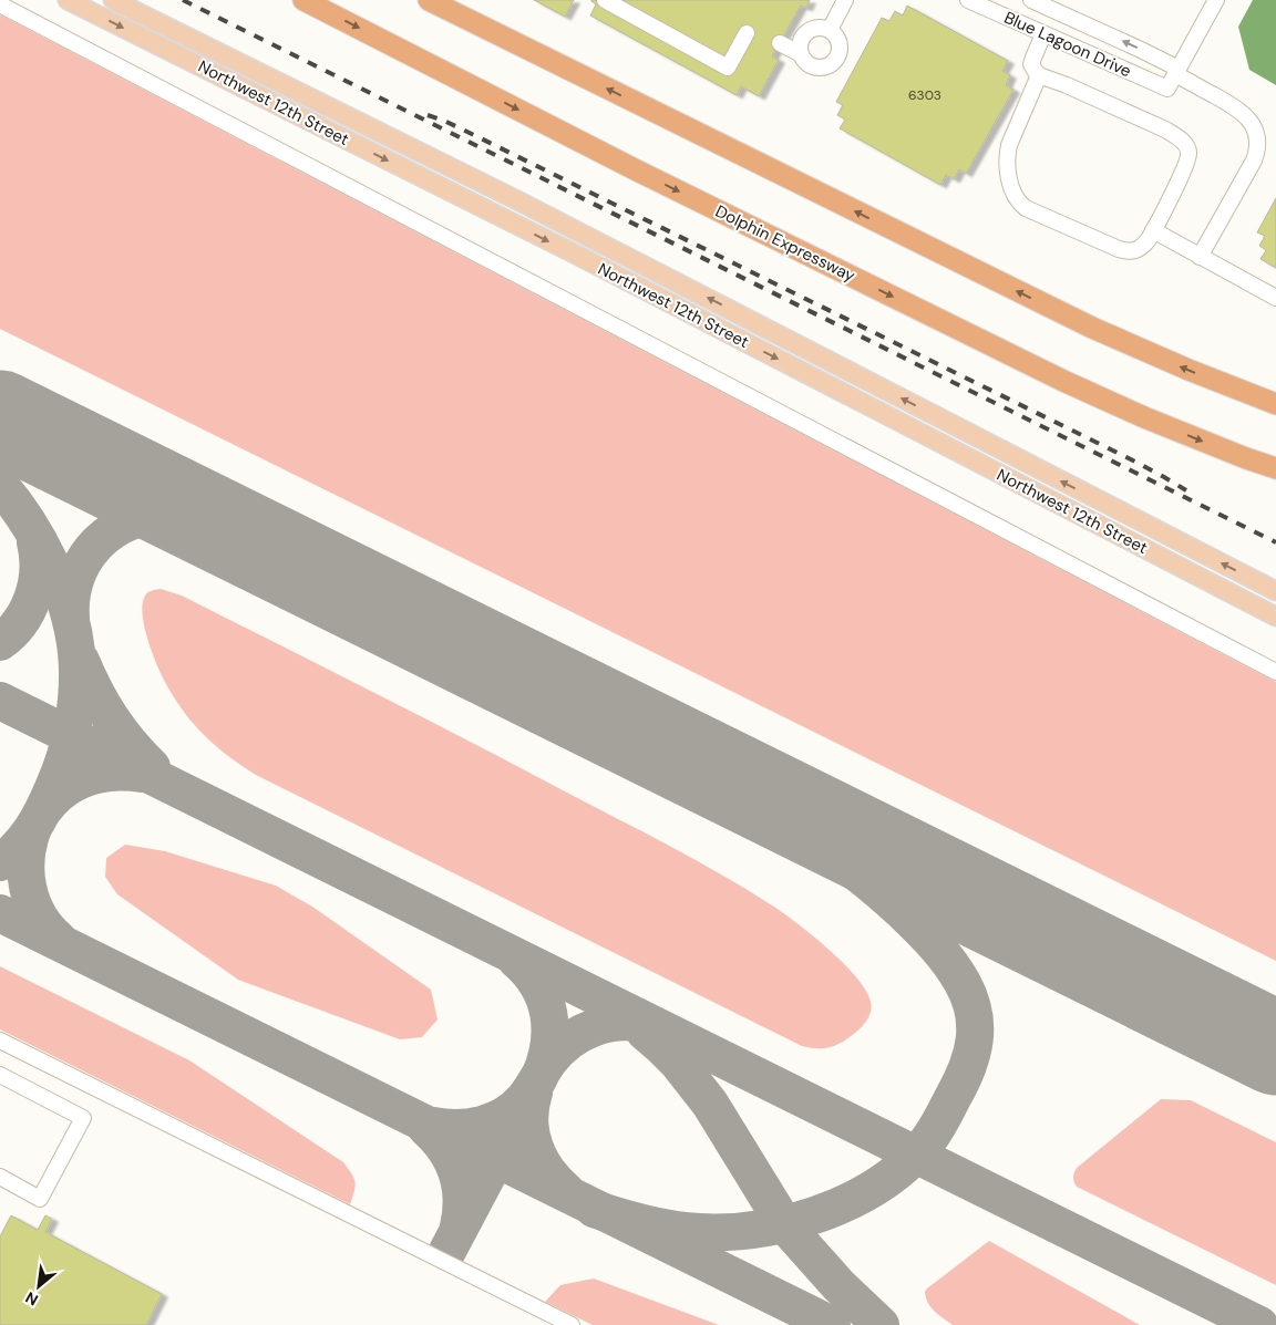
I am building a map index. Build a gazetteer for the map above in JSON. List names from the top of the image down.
{
  "streets": {
    "highway": ["Dolphin Expressway"],
    "main road": ["Northwest 12th Street"],
    "street": ["Blue Lagoon Drive"]
  },
  "house_numbers": ["6303"],
  "north": "bottom left"
}
